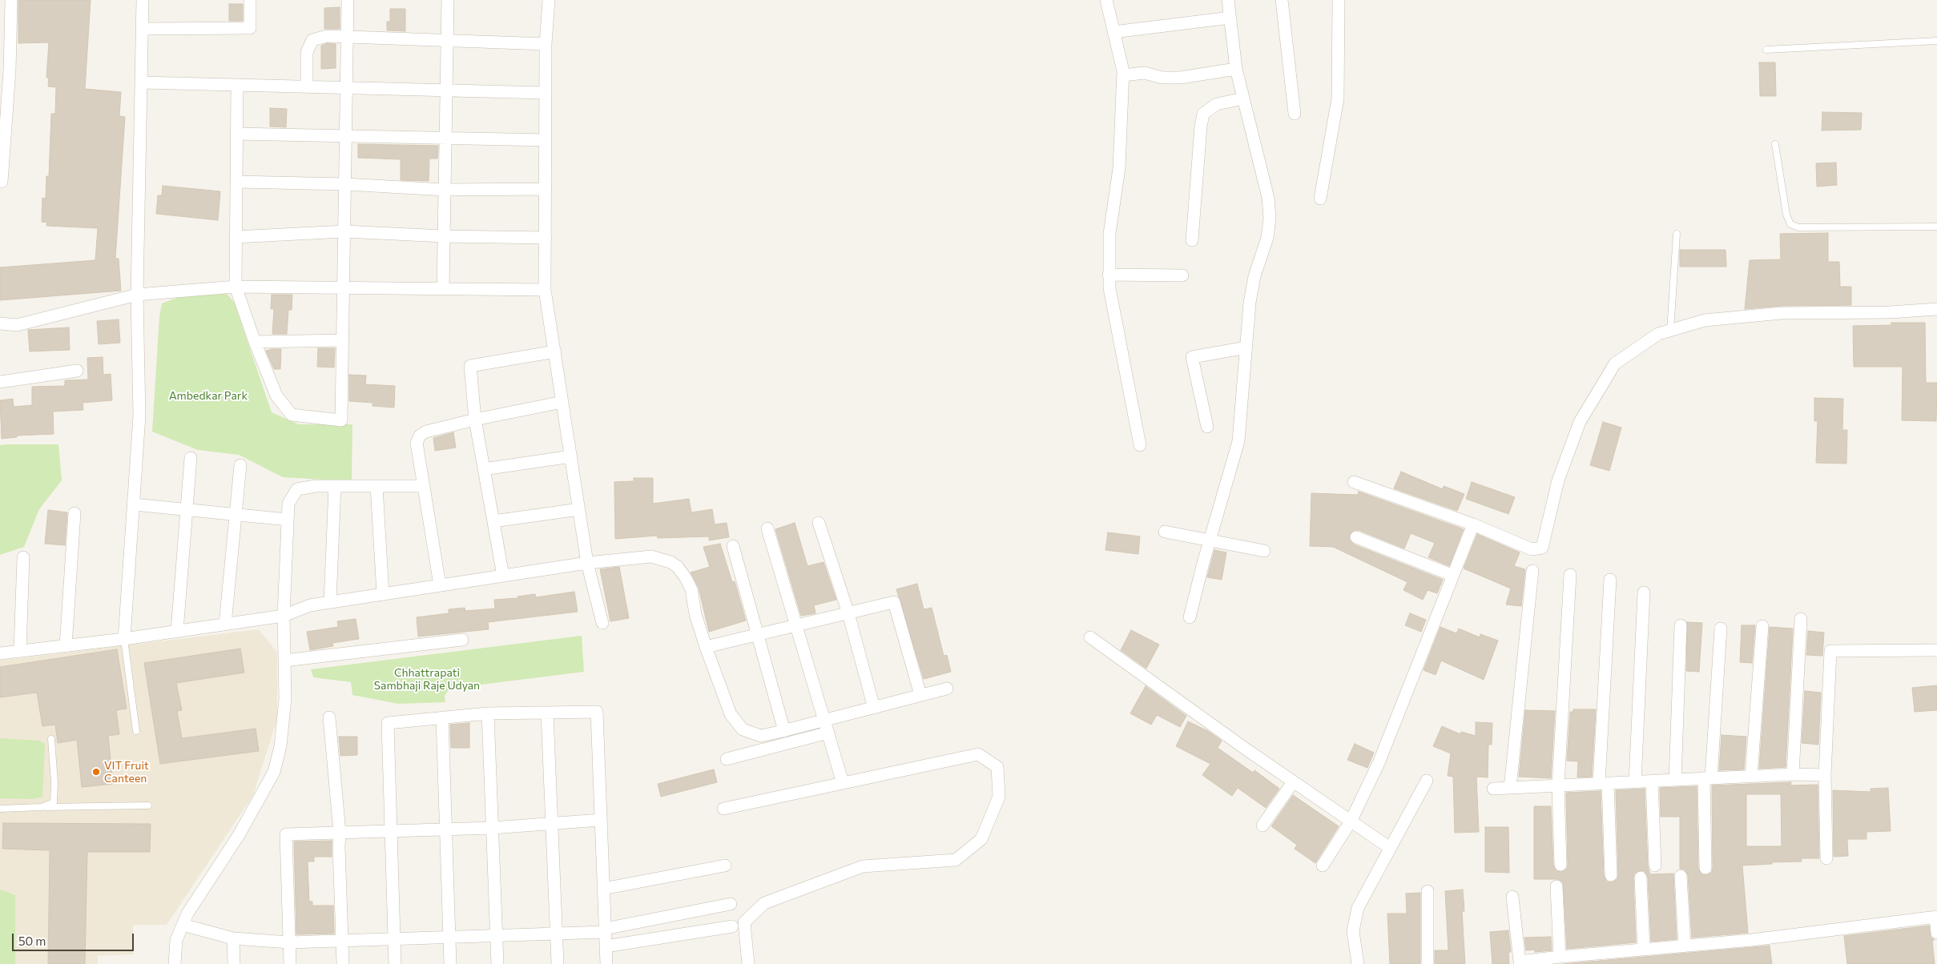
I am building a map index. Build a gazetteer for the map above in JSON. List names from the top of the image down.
{
  "parks": ["Ambedkar Park", "Chhattrapati Sambhaji Raje Udyan"],
  "places": ["VIT Fruit Canteen"],
  "scale_bar": "50 m"
}
